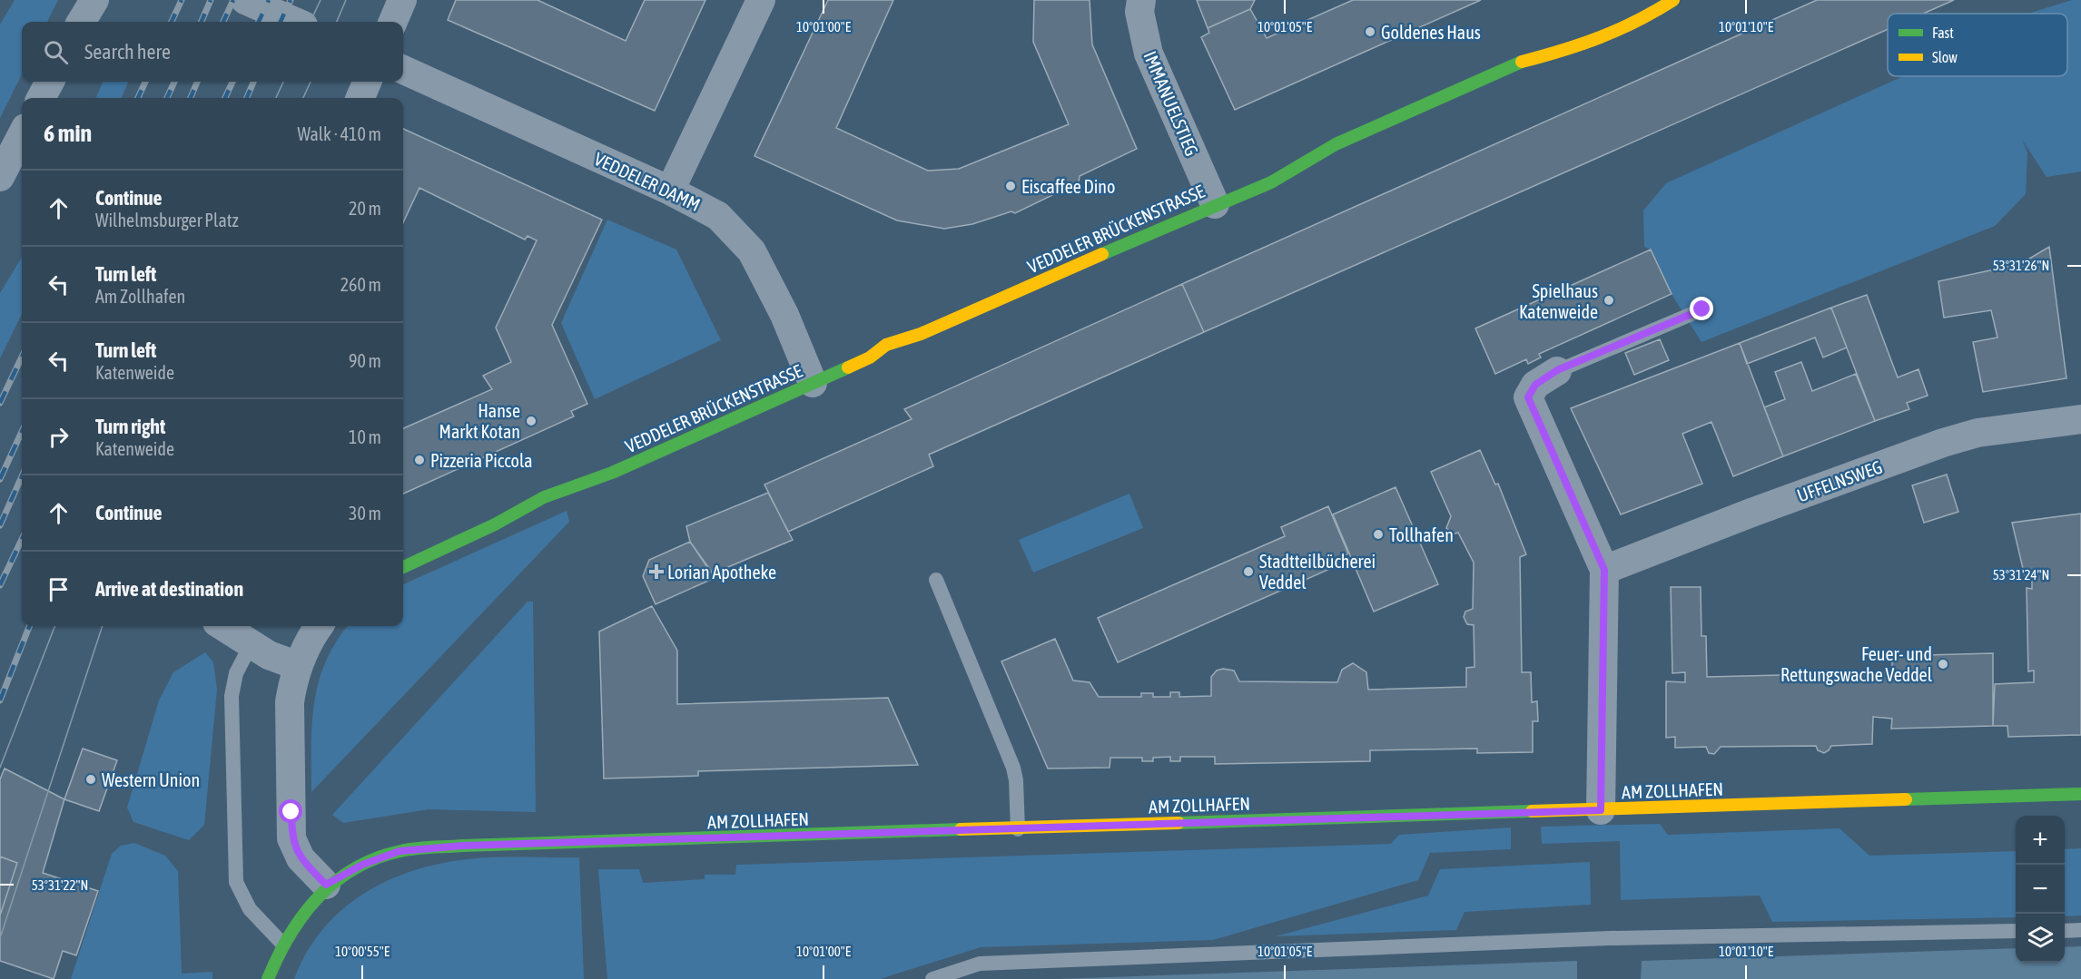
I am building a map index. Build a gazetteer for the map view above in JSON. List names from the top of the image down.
{
  "streets": {
    "street": [
      "IMMANUELSTIEG",
      "VEDDELER DAMM",
      "VEDDELER BRÜCKENSTRASSE",
      "UFFELNSWEG",
      "AM ZOLLHAFEN"
    ]
  },
  "crossings": [
    ["IMMANUELSTIEG", "VEDDELER BRÜCKENSTRASSE"],
    ["VEDDELER DAMM", "VEDDELER BRÜCKENSTRASSE"]
  ],
  "places": {
    "other": [
      "Goldenes Haus",
      "Eiscaffee Dino",
      "Spielhaus Katenweide",
      "Hanse Markt Kotan",
      "Pizzeria Piccola",
      "Tollhafen",
      "Stadtteilbücherei Veddel",
      "Feuer- und Rettungswache Veddel",
      "Western Union"
    ],
    "health": ["Lorian Apotheke"]
  },
  "legend": ["Fast", "Slow"],
  "page": {
    "search": "Search here",
    "heading": ["6 min", "Walk · 410 m"],
    "list": [
      ["Continue", "Wilhelmsburger Platz", "20 m"],
      ["Turn left", "Am Zollhafen", "260 m"],
      ["Turn left", "Katenweide", "90 m"],
      ["Turn right", "Katenweide", "10 m"],
      ["Continue", "30 m"],
      "Arrive at destination"
    ],
    "map_buttons": ["+", "−"]
  },
  "coordinates": [
    "10°01'00\"E",
    "10°01'05\"E",
    "10°01'10\"E",
    "53°31'26\"N",
    "53°31'24\"N",
    "53°31'22\"N",
    "10°00'55\"E"
  ]
}
